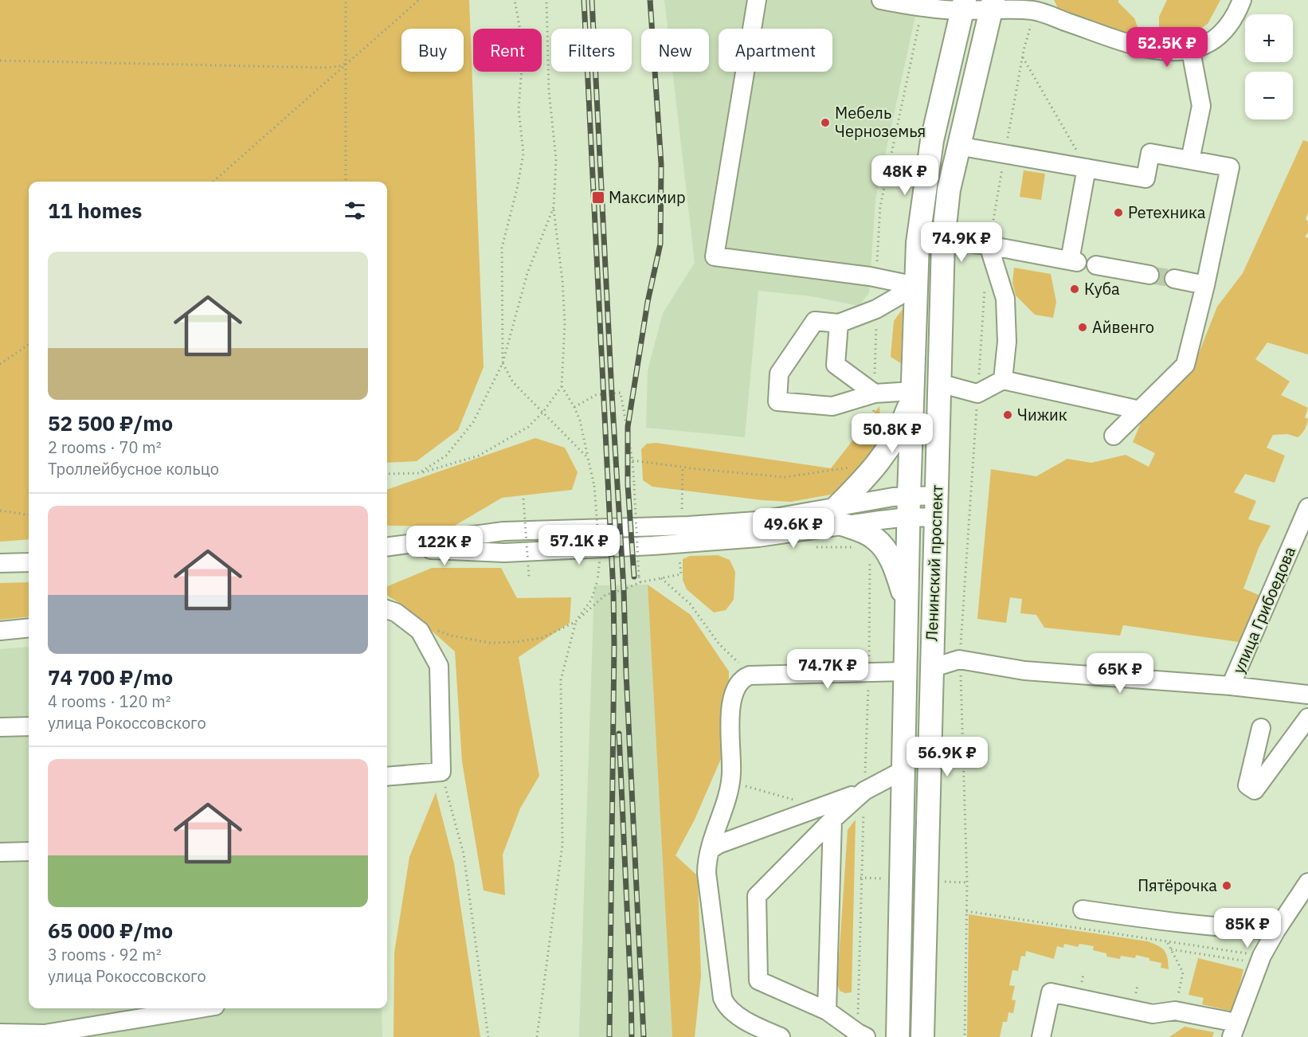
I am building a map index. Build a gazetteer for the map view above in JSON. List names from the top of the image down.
{
  "streets": {
    "main road": ["Ленинский проспект"],
    "street": ["улица Грибоедова"]
  },
  "places": {
    "other": [
      "Мебель Черноземья",
      "Ретехника",
      "Куба",
      "Айвенго",
      "Чижик",
      "Пятёрочка"
    ],
    "transit": ["Максимир"]
  },
  "page": {
    "map_buttons": ["+", "−"],
    "price": [
      "52.5K ₽",
      "48K ₽",
      "74.9K ₽",
      "50.8K ₽",
      "49.6K ₽",
      "57.1K ₽",
      "122K ₽",
      "74.7K ₽",
      "65K ₽",
      "56.9K ₽",
      "85K ₽"
    ],
    "chip": [
      "Buy",
      "Rent",
      "Filters",
      "New",
      "Apartment"
    ],
    "heading": "11 homes",
    "list": [
      {
        "name": "52 500 ₽/mo",
        "note": "2 rooms · 70 m² · Троллейбусное кольцо"
      },
      {
        "name": "74 700 ₽/mo",
        "note": "4 rooms · 120 m² · улица Рокоссовского"
      },
      {
        "name": "65 000 ₽/mo",
        "note": "3 rooms · 92 m² · улица Рокоссовского"
      }
    ]
  }
}
